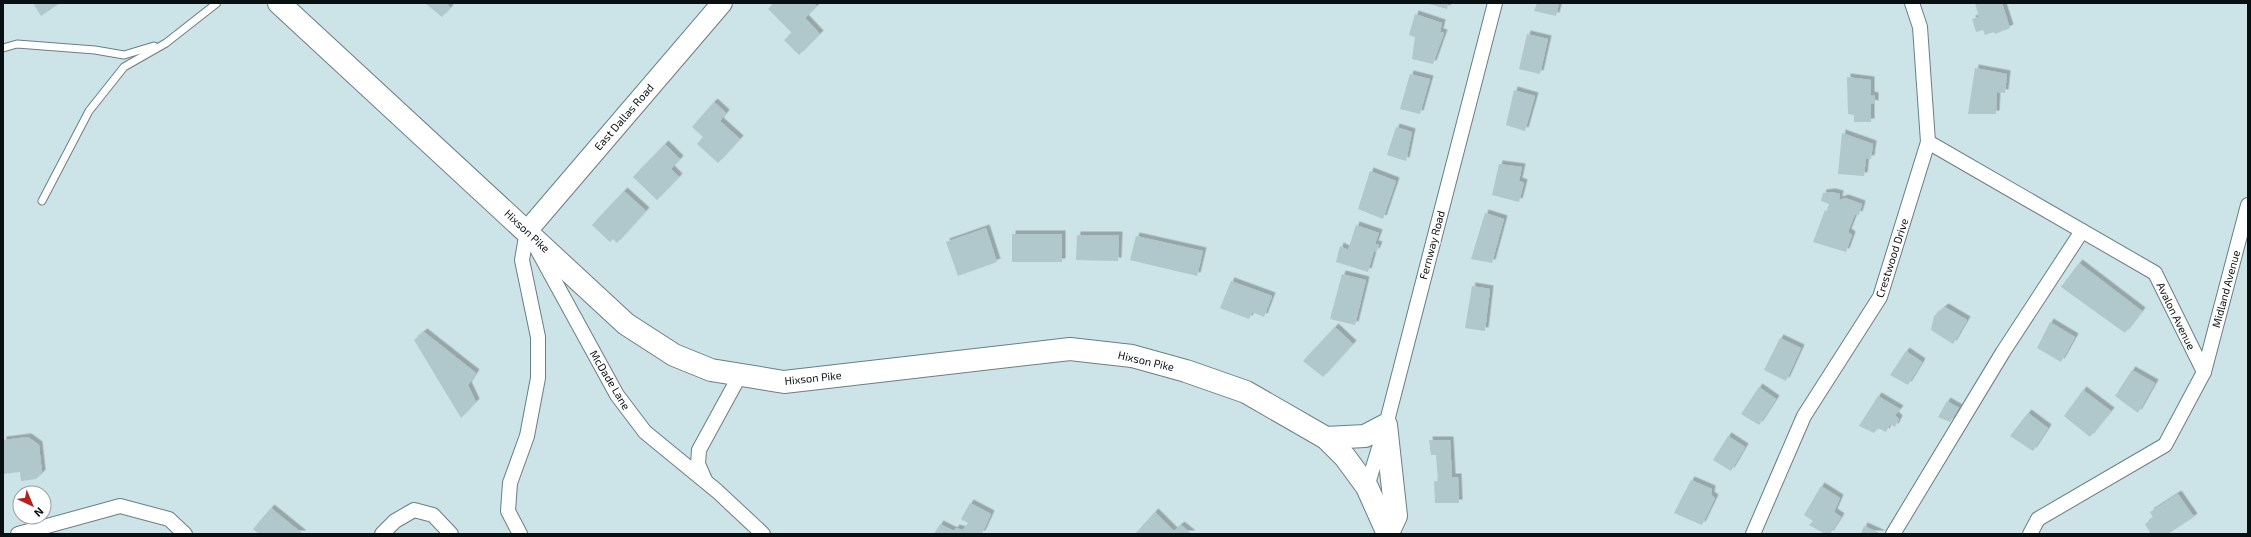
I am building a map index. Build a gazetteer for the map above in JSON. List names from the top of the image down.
{
  "streets": {
    "main road": ["Hixson Pike"],
    "street": [
      "East Dallas Road",
      "Fernway Road",
      "Crestwood Drive",
      "Midland Avenue",
      "Avalon Avenue",
      "McDade Lane"
    ]
  },
  "crossings": [
    ["East Dallas Road", "Hixson Pike"],
    ["East Dallas Road", "McDade Lane"],
    ["Hixson Pike", "Fernway Road"],
    ["Hixson Pike", "McDade Lane"],
    ["Crestwood Drive", "Avalon Avenue"],
    ["Midland Avenue", "Avalon Avenue"]
  ],
  "north": "bottom right"
}
